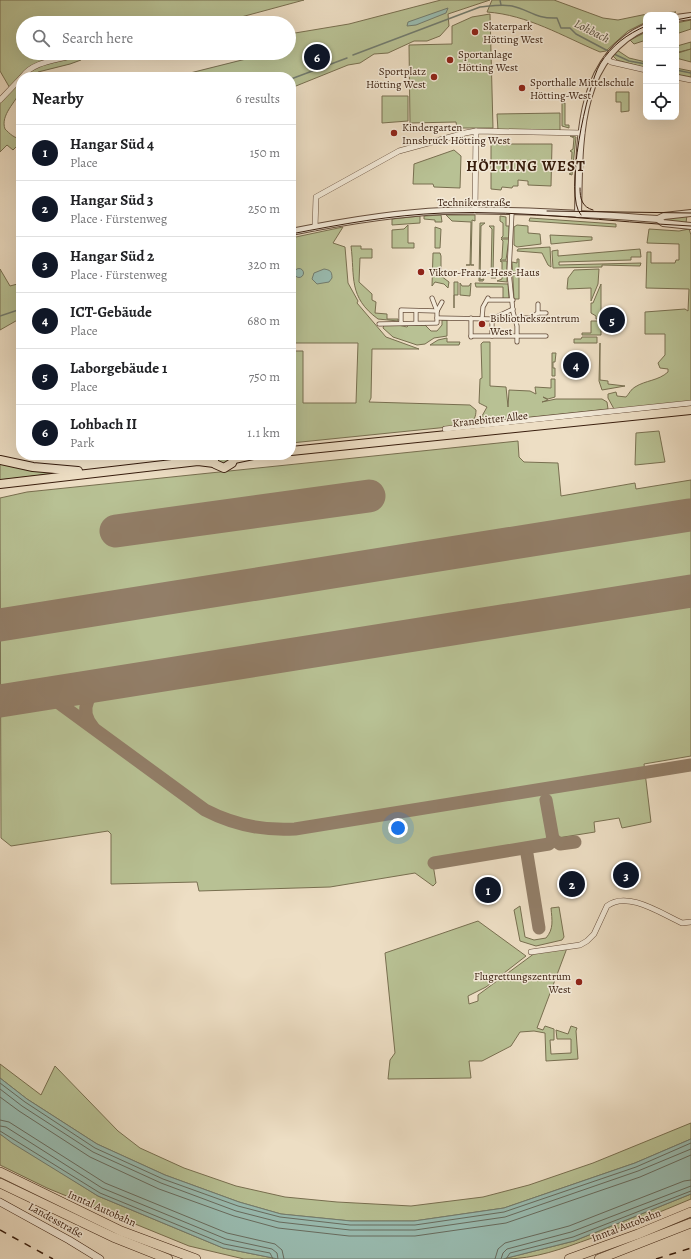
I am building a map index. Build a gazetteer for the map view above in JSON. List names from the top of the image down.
{
  "streets": {
    "highway": ["Inntal Autobahn"],
    "main road": ["Kranebitter Allee", "Landesstraße"],
    "street": ["Technikerstraße"]
  },
  "districts": ["HÖTTING WEST"],
  "water": ["Lohbach"],
  "places": [
    "Skaterpark Hötting West",
    "Sportanlage Hötting West",
    "Sportplatz Hötting West",
    "Sporthalle Mittelschule Hötting-West",
    "Kindergarten Innsbruck Hötting West",
    "Viktor-Franz-Hess-Haus",
    "Bibliothekszentrum West",
    "Flugrettungszentrum West"
  ],
  "page": {
    "map_buttons": ["+", "−"],
    "search": "Search here",
    "pins": [
      "6",
      "5",
      "4",
      "3",
      "2",
      "1"
    ],
    "heading": ["Nearby", "6 results"],
    "list": [
      {
        "mark": "1",
        "name": "Hangar Süd 4",
        "note": "Place",
        "value": "150 m"
      },
      {
        "mark": "2",
        "name": "Hangar Süd 3",
        "note": "Place · Fürstenweg",
        "value": "250 m"
      },
      {
        "mark": "3",
        "name": "Hangar Süd 2",
        "note": "Place · Fürstenweg",
        "value": "320 m"
      },
      {
        "mark": "4",
        "name": "ICT-Gebäude",
        "note": "Place",
        "value": "680 m"
      },
      {
        "mark": "5",
        "name": "Laborgebäude 1",
        "note": "Place",
        "value": "750 m"
      },
      {
        "mark": "6",
        "name": "Lohbach II",
        "note": "Park",
        "value": "1.1 km"
      }
    ]
  }
}
